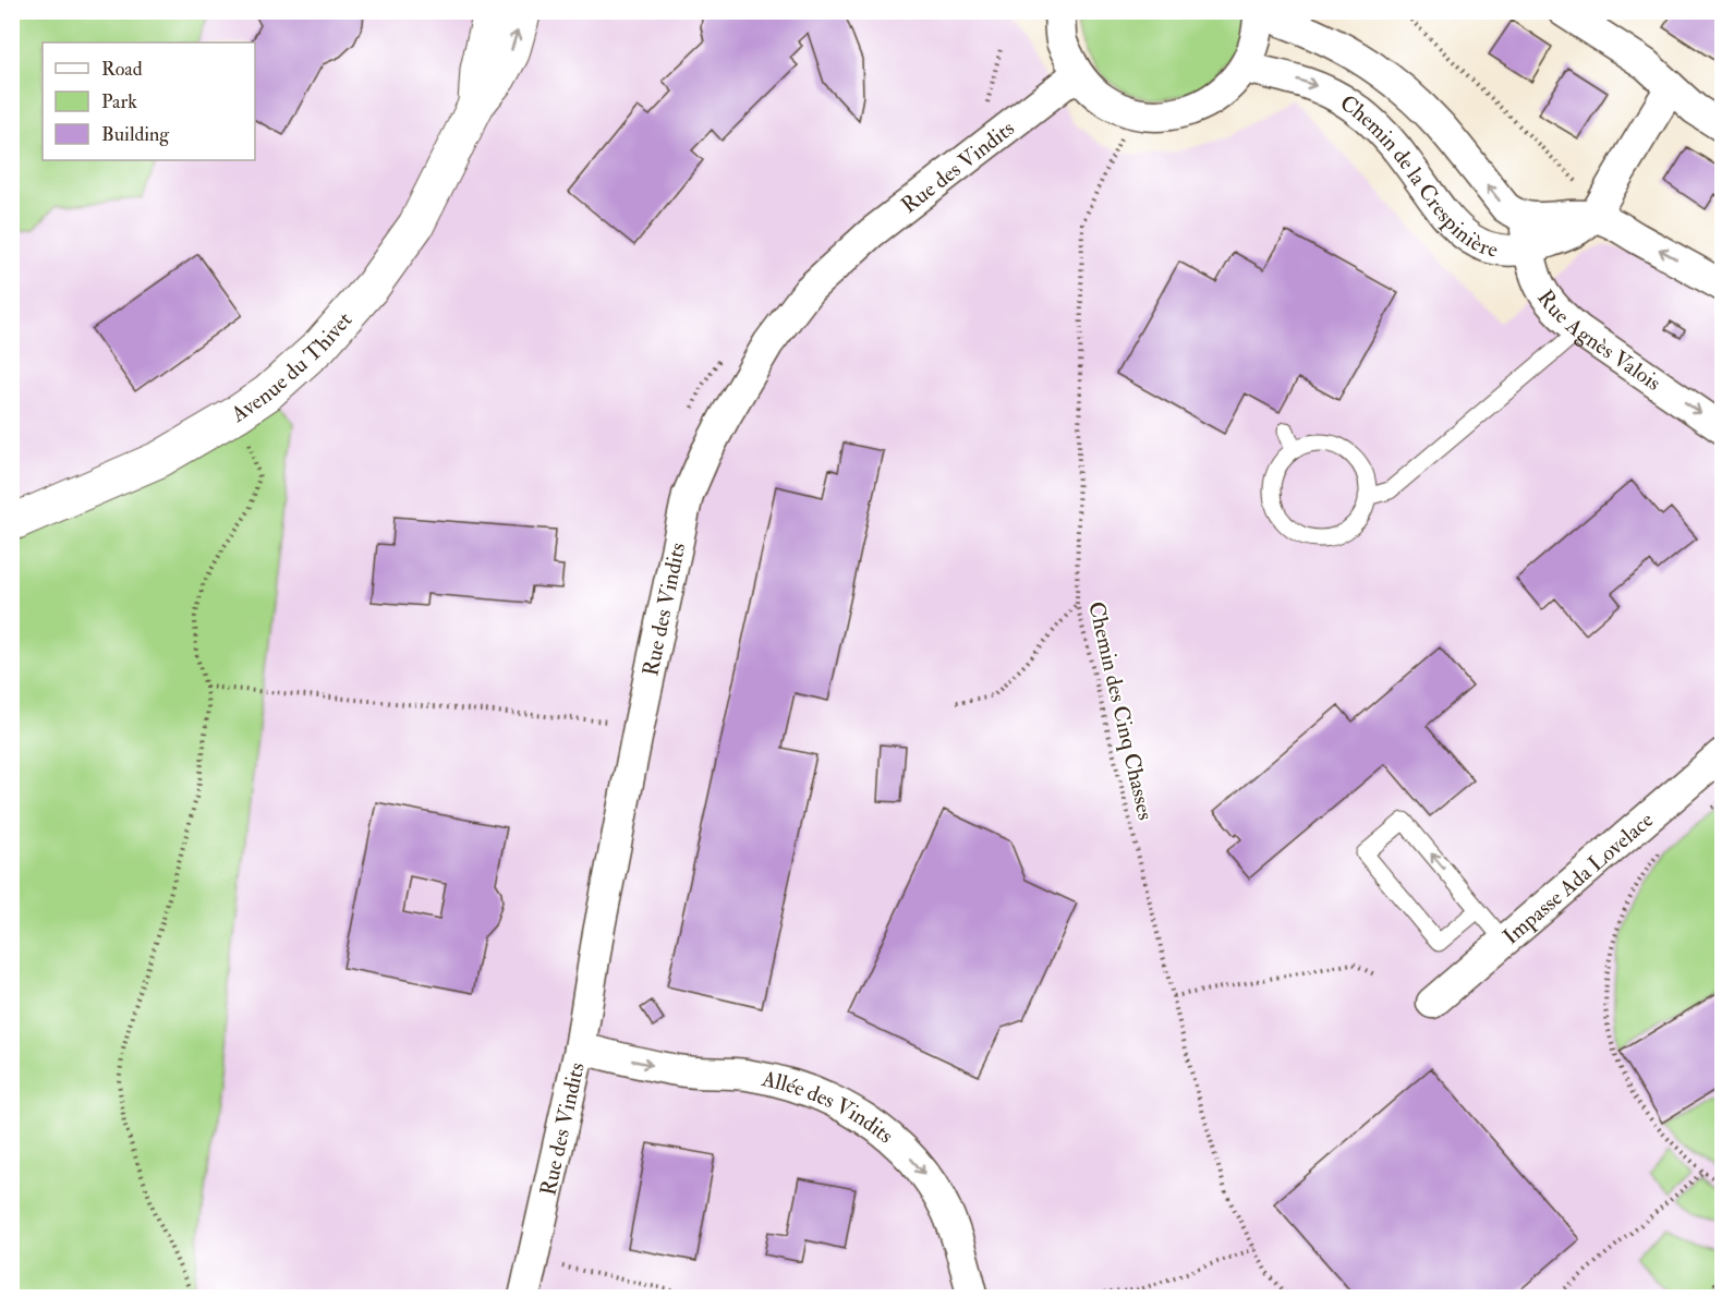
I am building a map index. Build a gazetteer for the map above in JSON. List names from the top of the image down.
{
  "streets": {
    "main road": ["Avenue du Thivet"],
    "street": [
      "Rue des Vindits",
      "Chemin de la Crespinière",
      "Rue Agnès Valois",
      "Impasse Ada Lovelace",
      "Allée des Vindits"
    ],
    "path": ["Chemin des Cinq Chasses"]
  },
  "crossings": [
    ["Rue des Vindits", "Allée des Vindits"],
    ["Chemin de la Crespinière", "Rue Agnès Valois"]
  ],
  "one_way": ["Rue Agnès Valois", "Allée des Vindits"],
  "legend": ["Road", "Park", "Building"]
}
